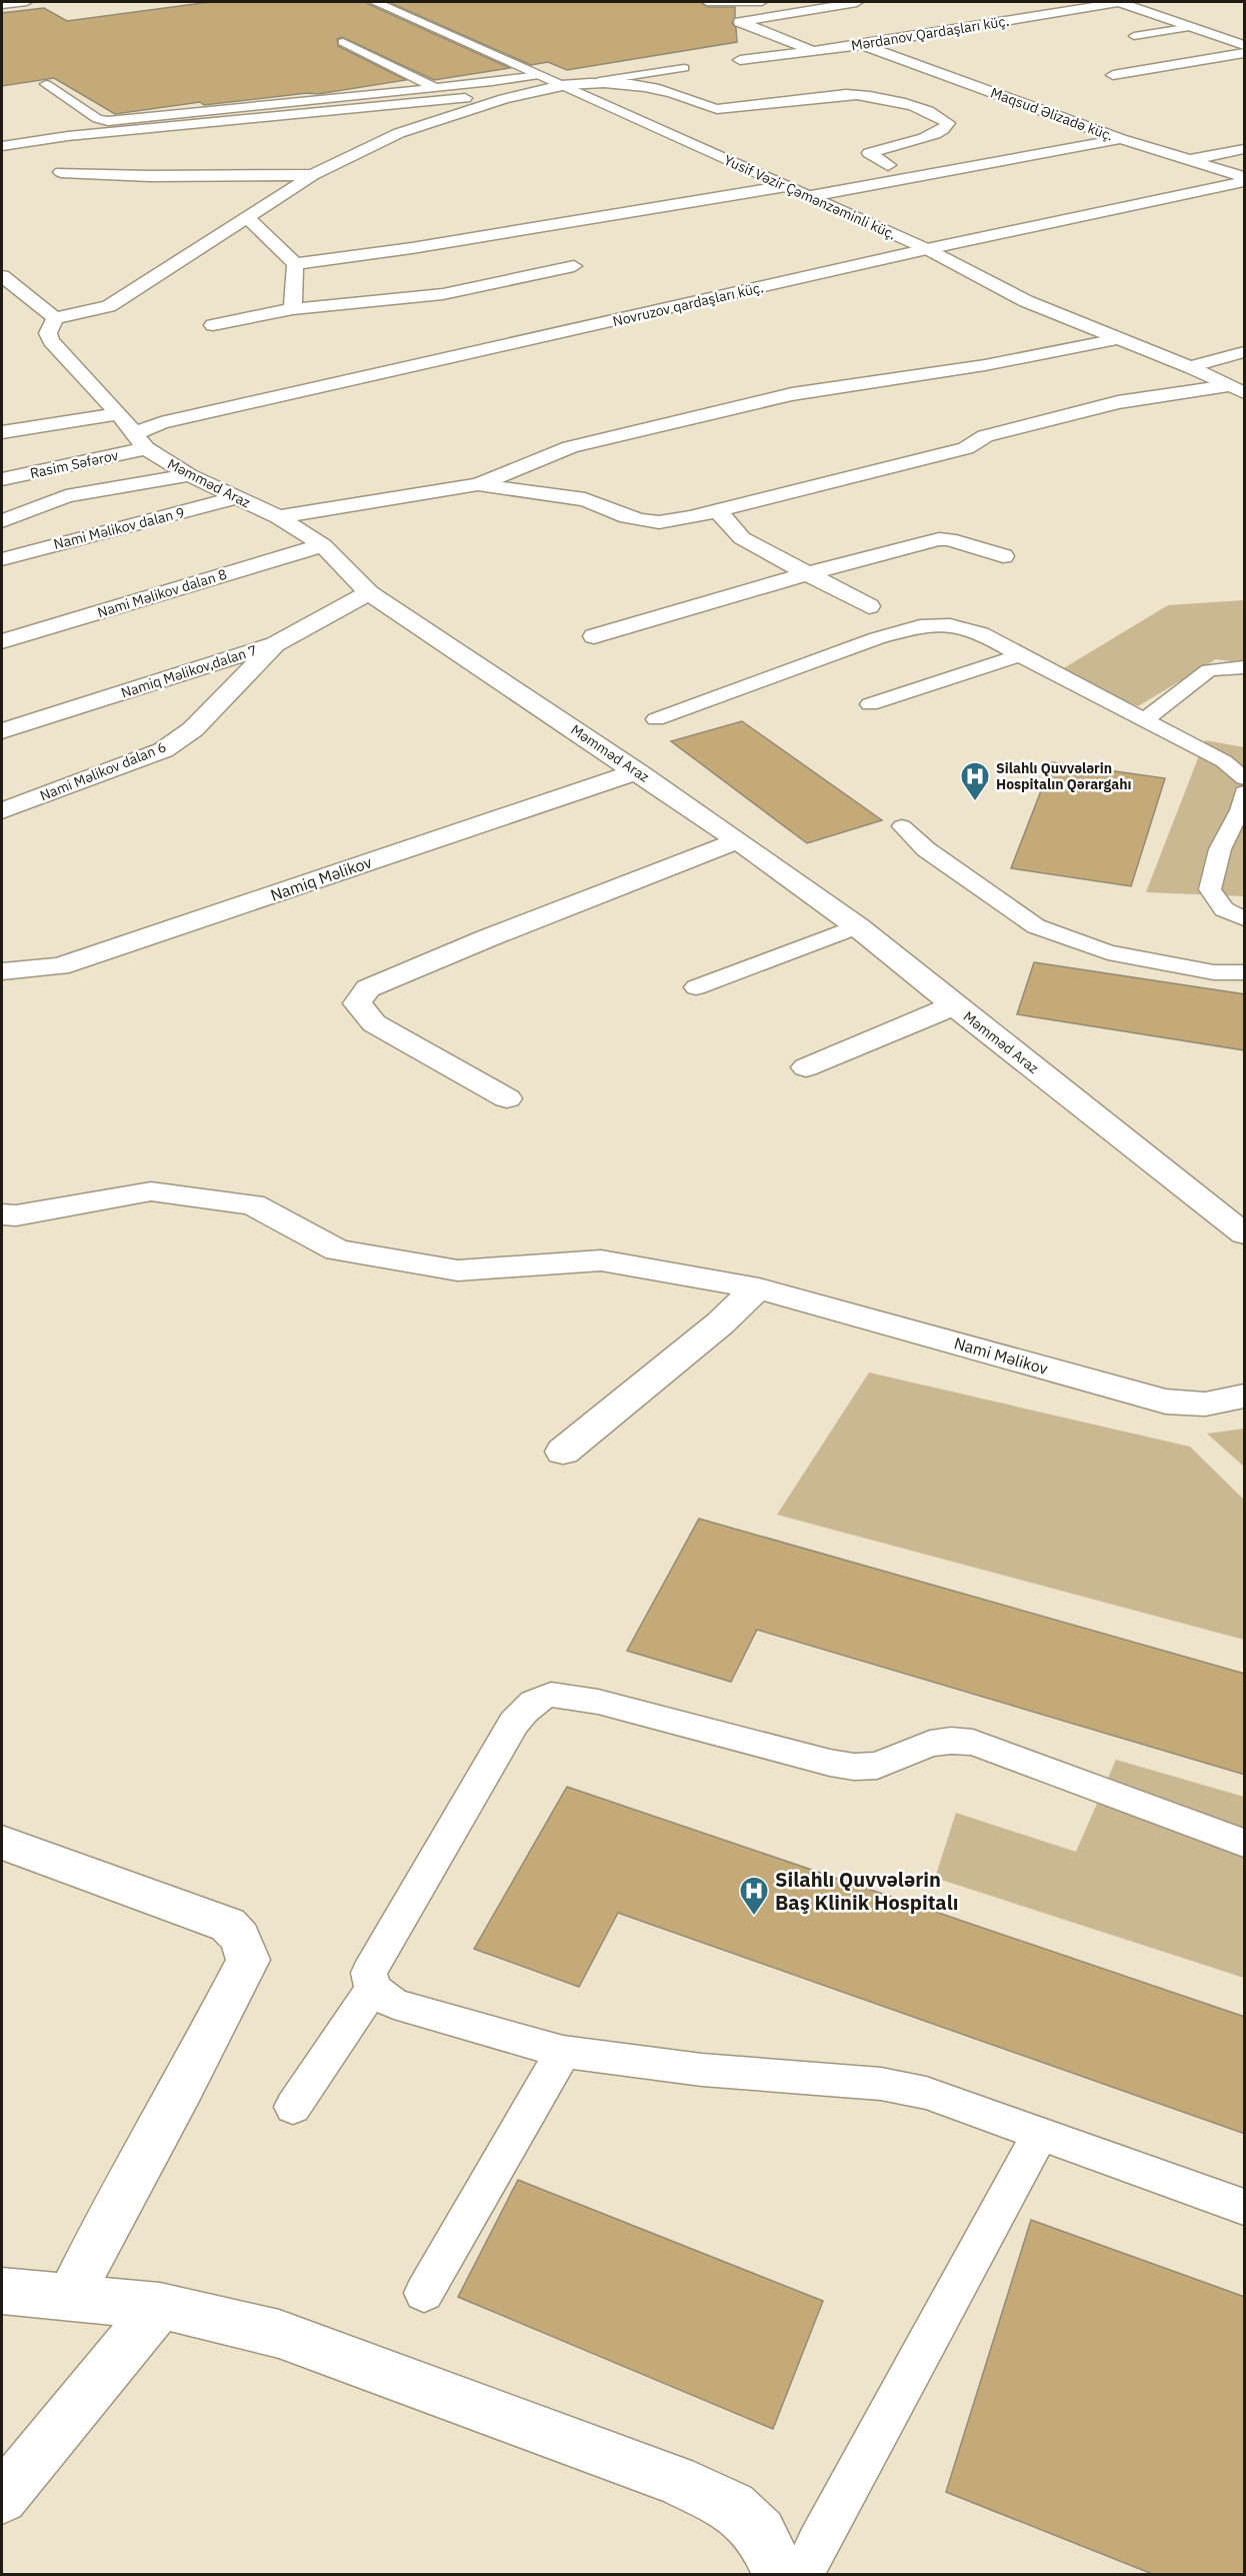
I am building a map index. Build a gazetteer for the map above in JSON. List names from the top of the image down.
{
  "streets": {
    "street": [
      "Mərdanov Qardaşları küç.",
      "Maqsud Əlizadə küç.",
      "Yusif Vəzir Çəmənzəminli küç.",
      "Novruzov qardaşları küç.",
      "Rasim Səfərov",
      "Məmməd Araz",
      "Nami Məlikov dalan 9",
      "Nami Məlikov dalan 8",
      "Namiq Məlikov,dalan 7",
      "Nami Məlikov dalan 6",
      "Namiq Məlikov",
      "Nami Məlikov"
    ]
  },
  "crossings": [
    ["Mərdanov Qardaşları küç.", "Maqsud Əlizadə küç."],
    ["Yusif Vəzir Çəmənzəminli küç.", "Novruzov qardaşları küç."],
    ["Novruzov qardaşları küç.", "Rasim Səfərov"],
    ["Novruzov qardaşları küç.", "Məmməd Araz"],
    ["Rasim Səfərov", "Məmməd Araz"],
    ["Məmməd Araz", "Nami Məlikov dalan 9"],
    ["Məmməd Araz", "Nami Məlikov dalan 8"],
    ["Məmməd Araz", "Namiq Məlikov,dalan 7"],
    ["Məmməd Araz", "Namiq Məlikov"],
    ["Namiq Məlikov,dalan 7", "Nami Məlikov dalan 6"]
  ],
  "places": {
    "hospital": ["Silahlı Quvvələrin Hospitalın Qərargahı", "Silahlı Quvvələrin Baş Klinik Hospitalı"]
  }
}
